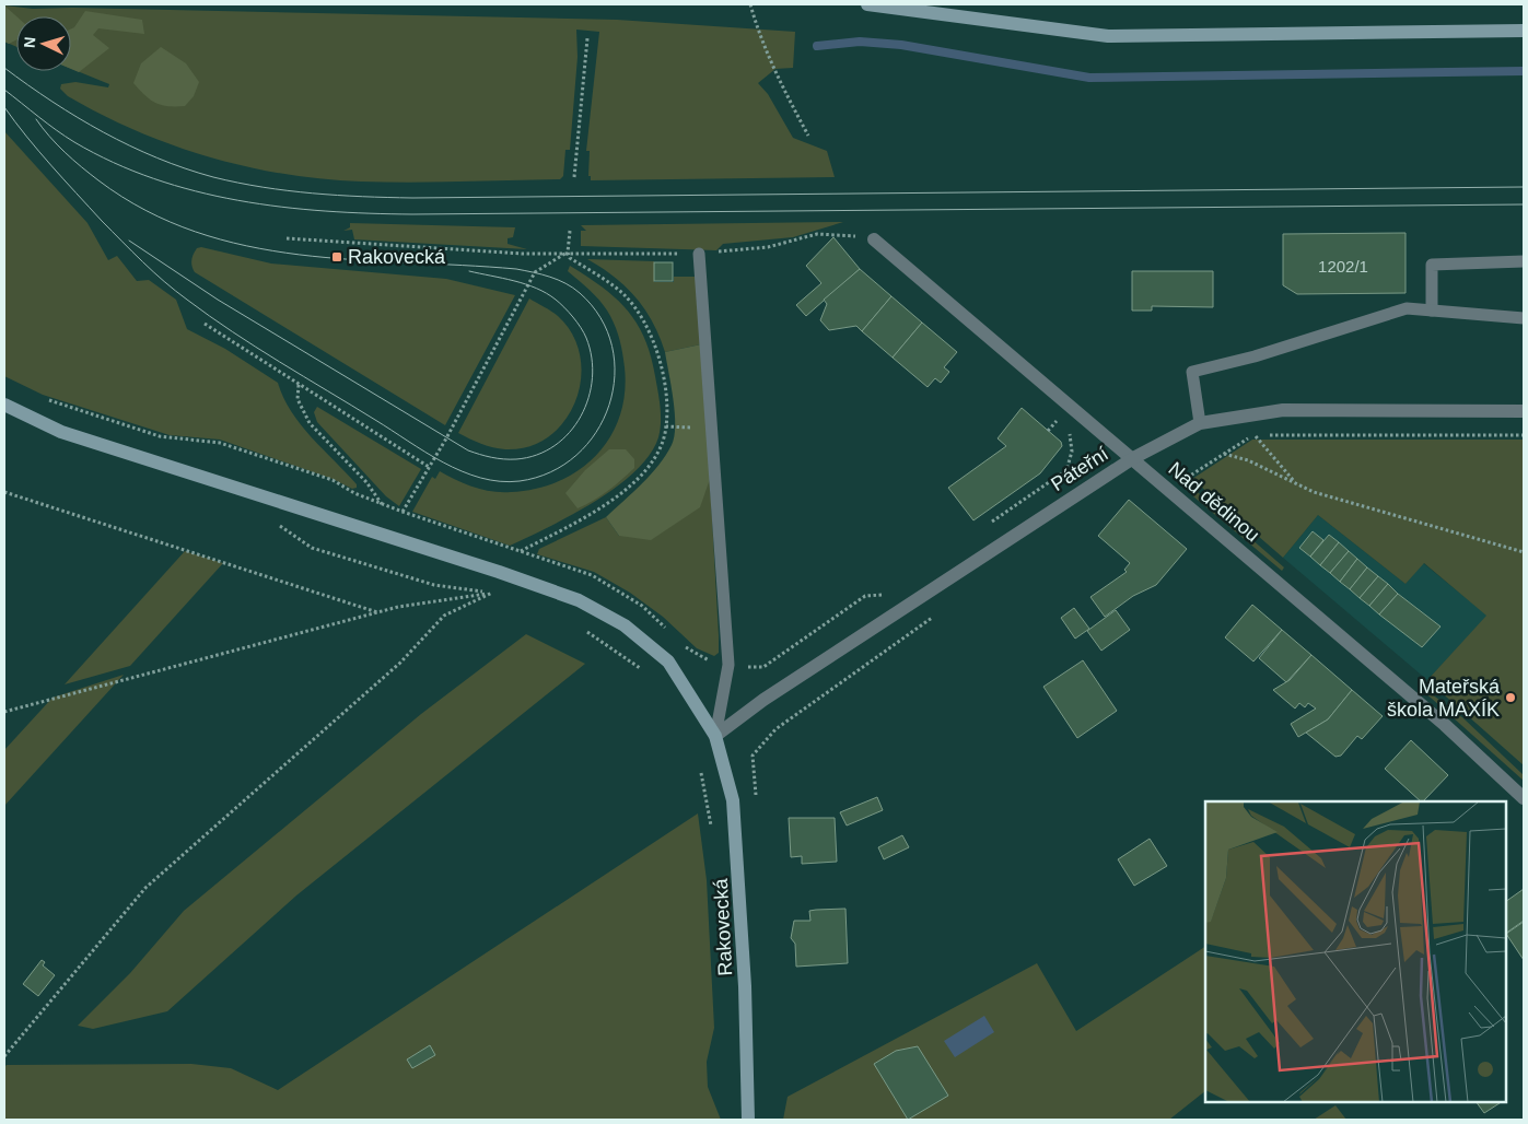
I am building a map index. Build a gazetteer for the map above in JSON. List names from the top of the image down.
{
  "streets": {
    "main road": ["Rakovecká"],
    "street": ["Páteřní", "Nad dědinou"]
  },
  "crossings": [
    ["Páteřní", "Nad dědinou"],
    ["Páteřní", "Rakovecká"]
  ],
  "places": {
    "transit": ["Rakovecká"],
    "other": ["Mateřská škola MAXÍK"]
  },
  "house_numbers": ["1202/1"],
  "north": "left"
}
